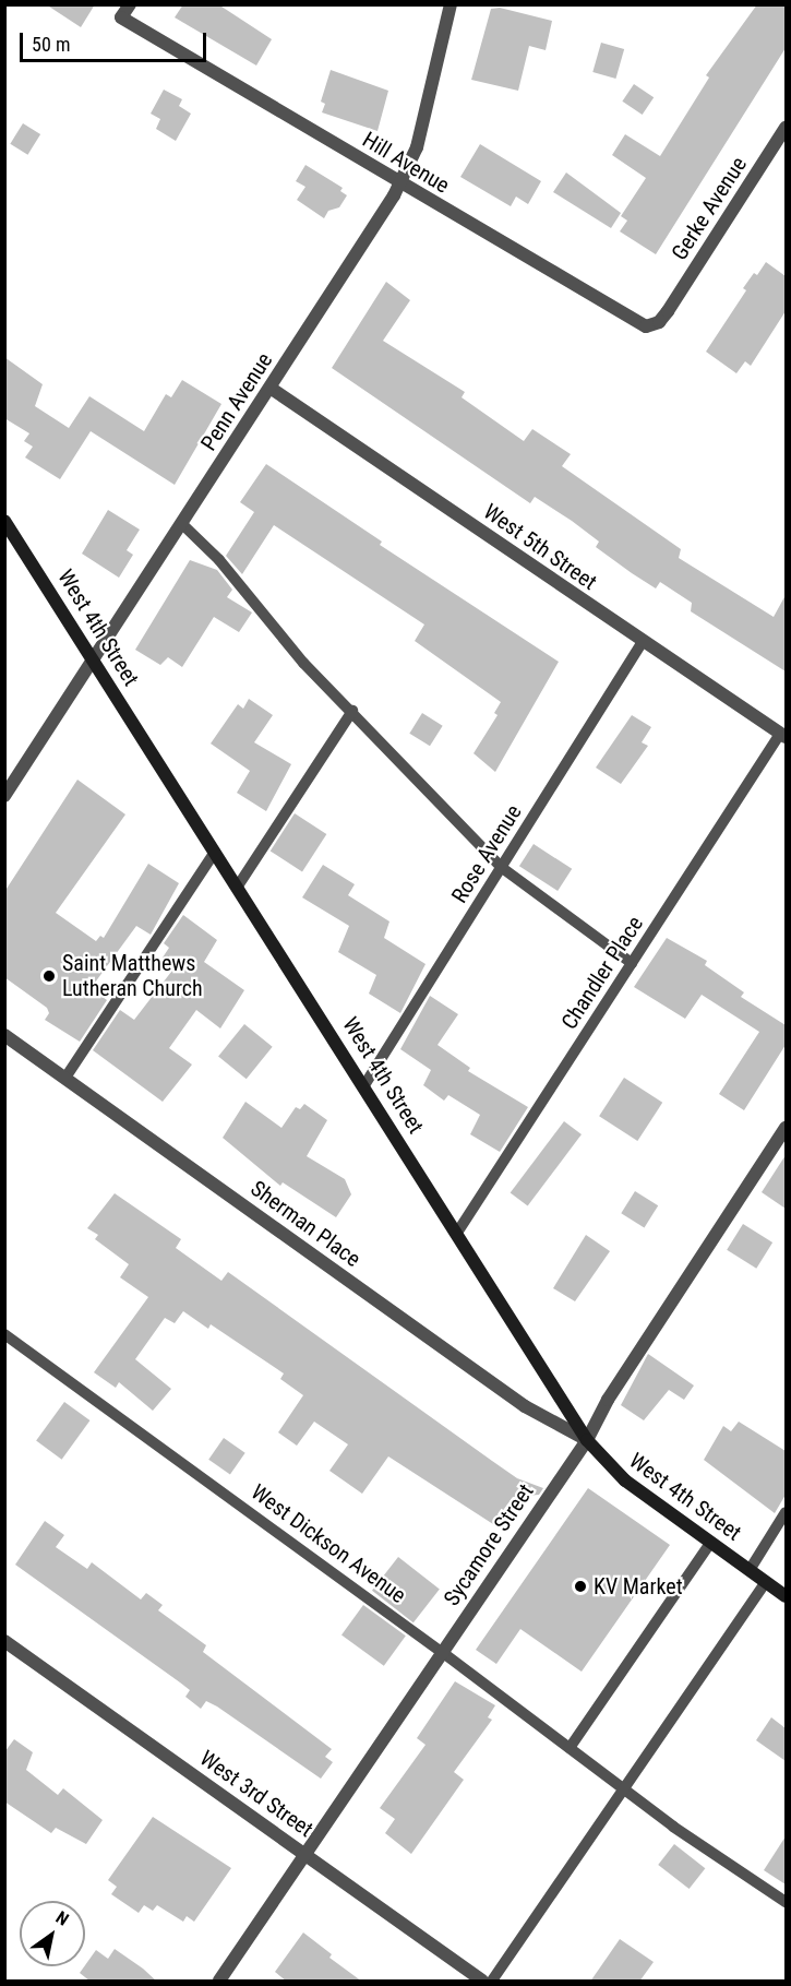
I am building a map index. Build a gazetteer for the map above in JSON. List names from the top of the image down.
{
  "streets": {
    "main road": ["West 4th Street"],
    "street": [
      "Hill Avenue",
      "Gerke Avenue",
      "Penn Avenue",
      "West 5th Street",
      "Sherman Place",
      "Sycamore Street",
      "West 3rd Street"
    ],
    "lane": ["Rose Avenue", "Chandler Place", "West Dickson Avenue"]
  },
  "crossings": [
    ["Hill Avenue", "Gerke Avenue"],
    ["Hill Avenue", "Penn Avenue"],
    ["Penn Avenue", "West 5th Street"],
    ["Penn Avenue", "West 4th Street"],
    ["West 5th Street", "Rose Avenue"],
    ["West 5th Street", "Chandler Place"],
    ["West 4th Street", "Rose Avenue"],
    ["West 4th Street", "Chandler Place"],
    ["West 4th Street", "Sherman Place"],
    ["West 4th Street", "Sycamore Street"],
    ["Sherman Place", "Sycamore Street"],
    ["West Dickson Avenue", "Sycamore Street"],
    ["Sycamore Street", "West 3rd Street"]
  ],
  "places": ["Saint Matthews Lutheran Church", "KV Market"],
  "scale_bar": "50 m",
  "north": "top right"
}
